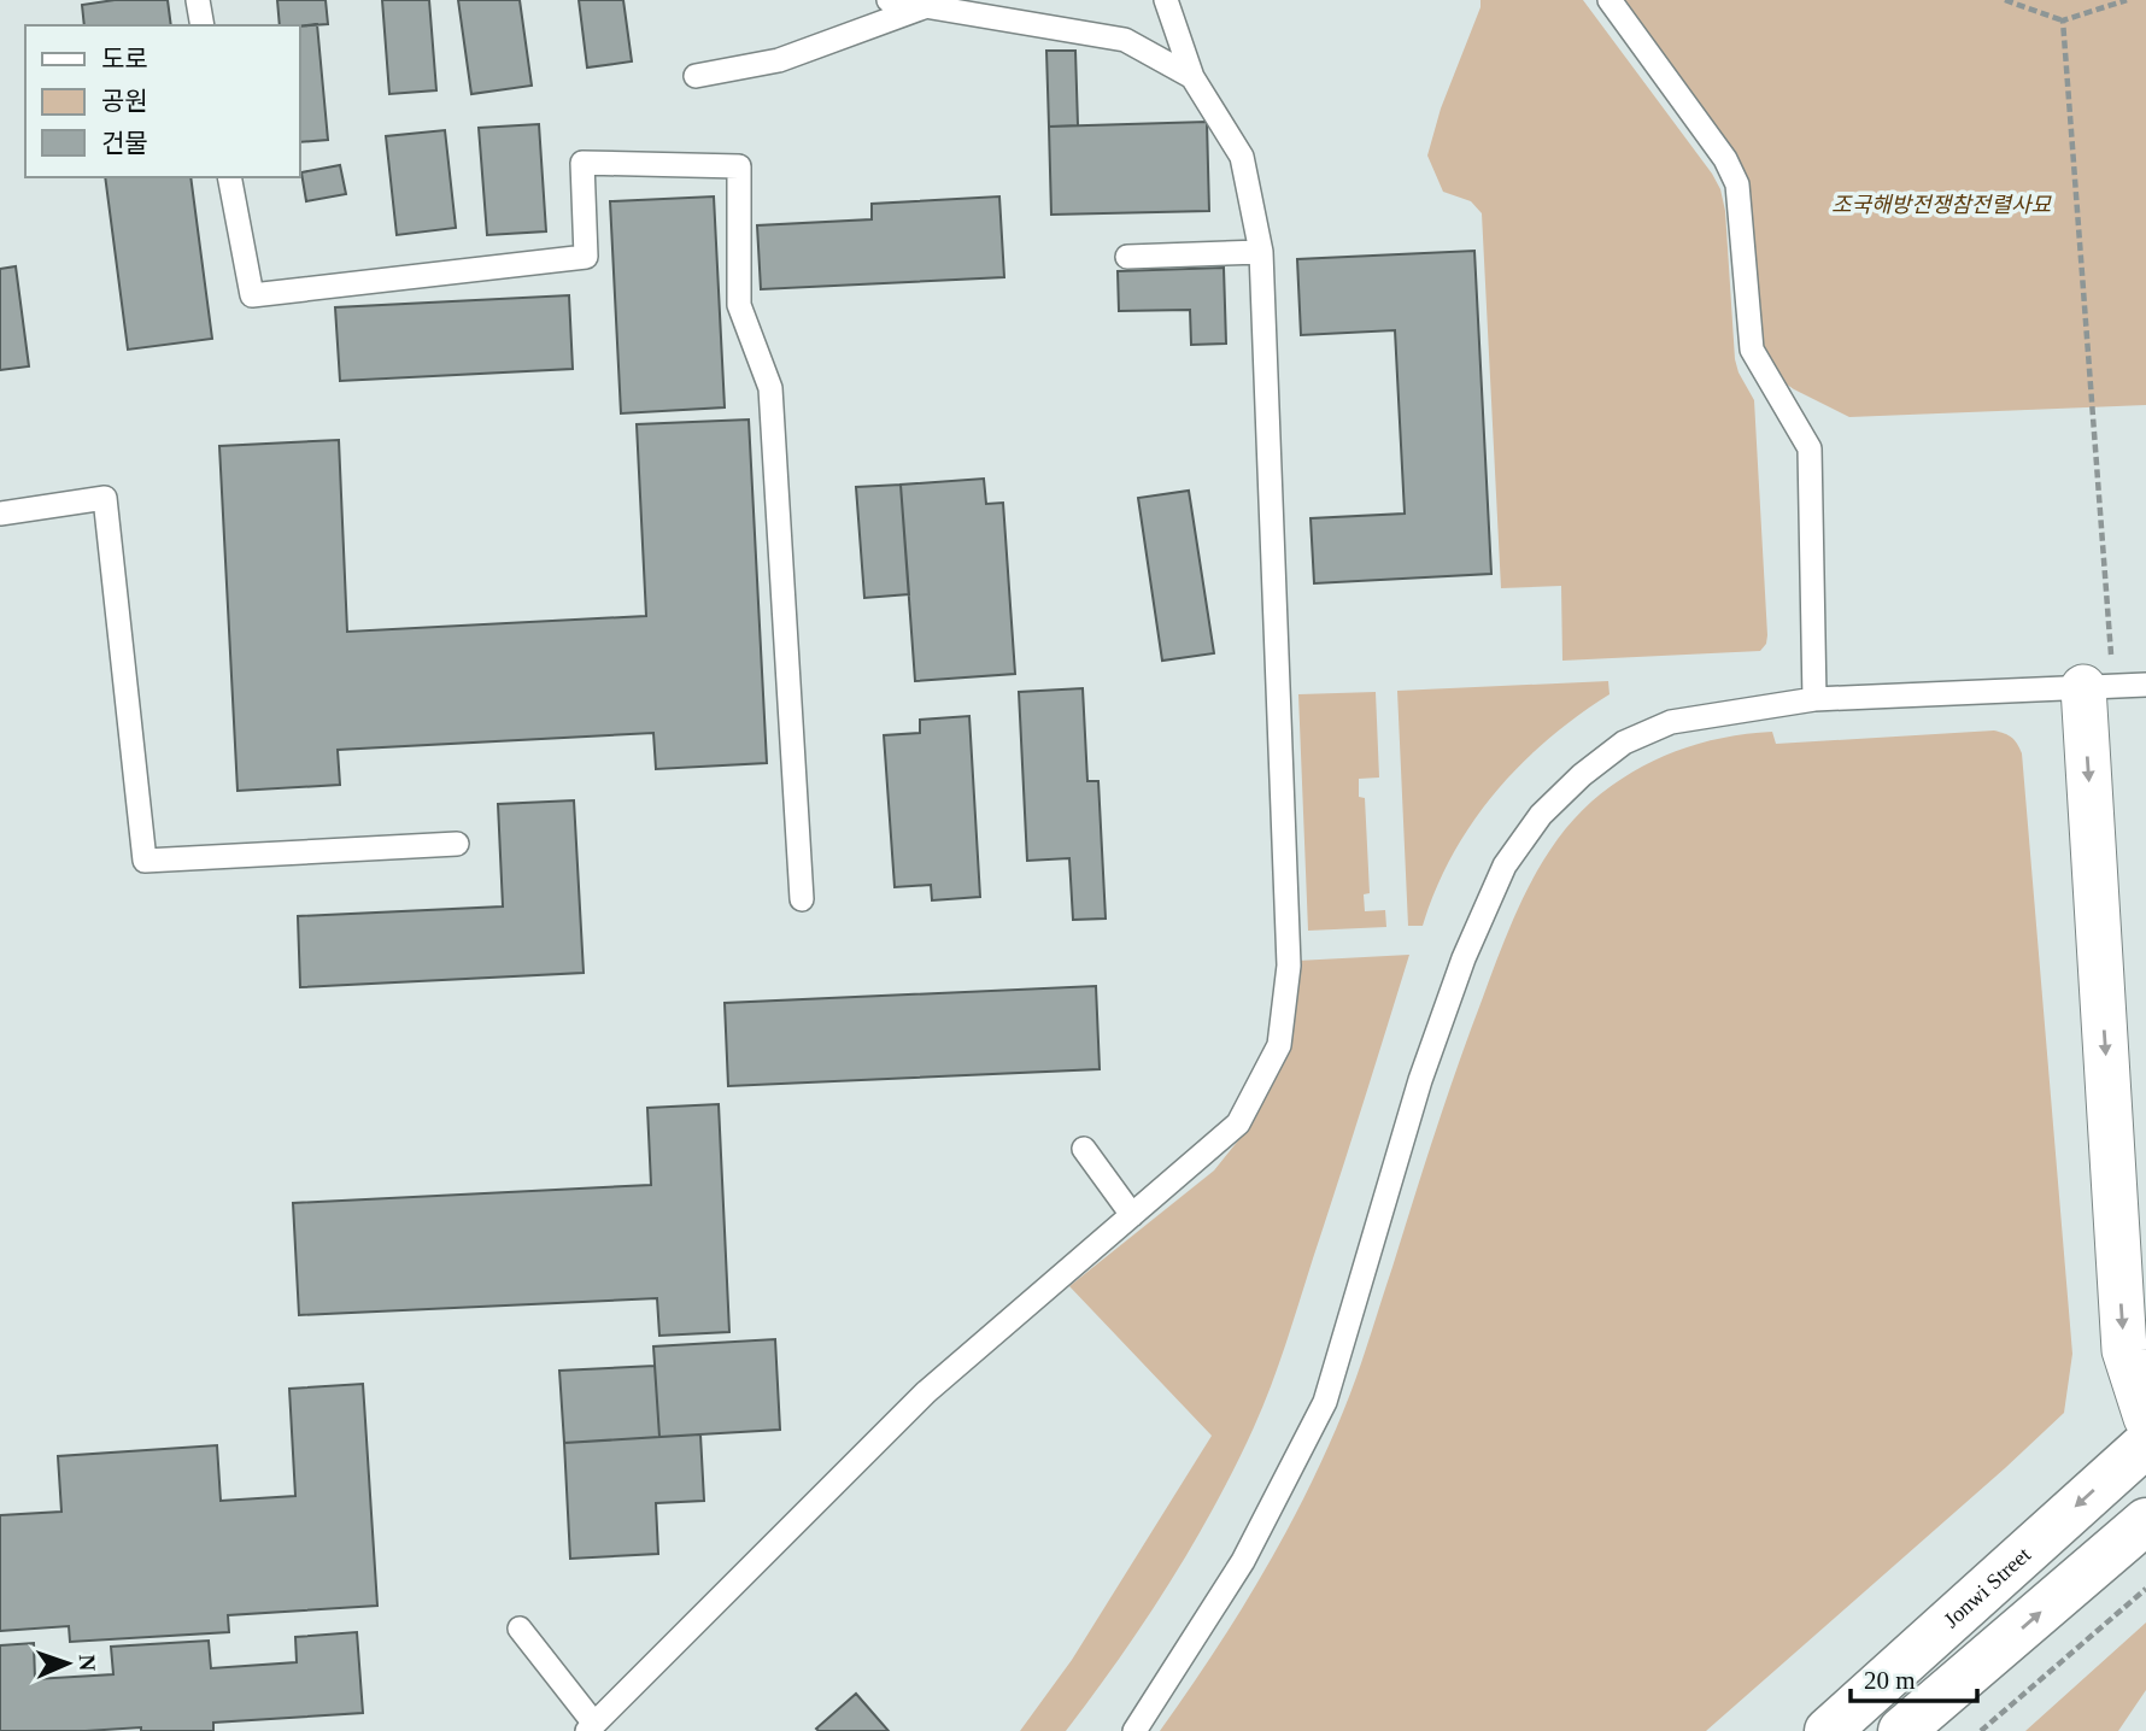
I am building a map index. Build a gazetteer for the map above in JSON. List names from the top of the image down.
{
  "streets": {
    "main road": ["Jonwi Street"]
  },
  "parks": ["조국해방전쟁참전렬사묘"],
  "legend": ["도로", "공원", "건물"],
  "scale_bar": "20 m",
  "north": "right"
}
